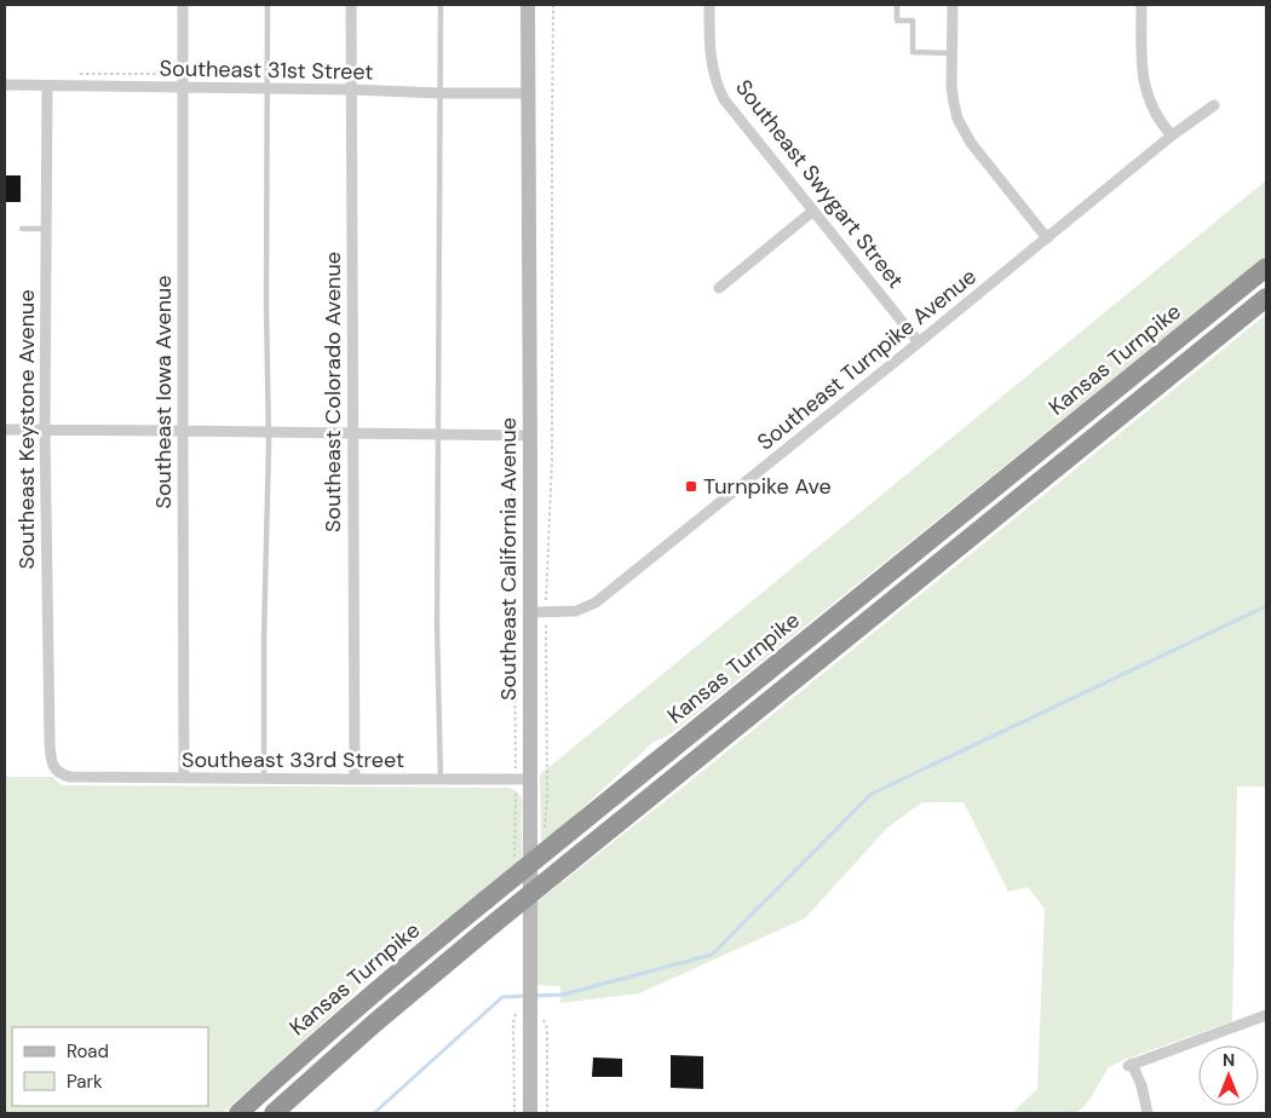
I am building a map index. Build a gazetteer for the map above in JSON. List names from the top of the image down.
{
  "streets": {
    "highway": ["Kansas Turnpike"],
    "main road": ["Southeast California Avenue"],
    "street": [
      "Southeast 31st Street",
      "Southeast Swygart Street",
      "Southeast Turnpike Avenue",
      "Southeast Iowa Avenue",
      "Southeast Colorado Avenue",
      "Southeast Keystone Avenue",
      "Southeast 33rd Street"
    ]
  },
  "crossings": [
    ["Southeast 31st Street", "Southeast Iowa Avenue"],
    ["Southeast 31st Street", "Southeast Colorado Avenue"],
    ["Southeast 31st Street", "Southeast Keystone Avenue"],
    ["Southeast 31st Street", "Southeast California Avenue"],
    ["Southeast Swygart Street", "Southeast Turnpike Avenue"],
    ["Southeast Turnpike Avenue", "Southeast California Avenue"],
    ["Southeast Iowa Avenue", "Southeast 33rd Street"],
    ["Southeast Colorado Avenue", "Southeast 33rd Street"],
    ["Southeast Keystone Avenue", "Southeast 33rd Street"],
    ["Southeast California Avenue", "Southeast 33rd Street"]
  ],
  "places": {
    "transit": ["Turnpike Ave"]
  },
  "legend": ["Road", "Park"],
  "north": "top"
}
